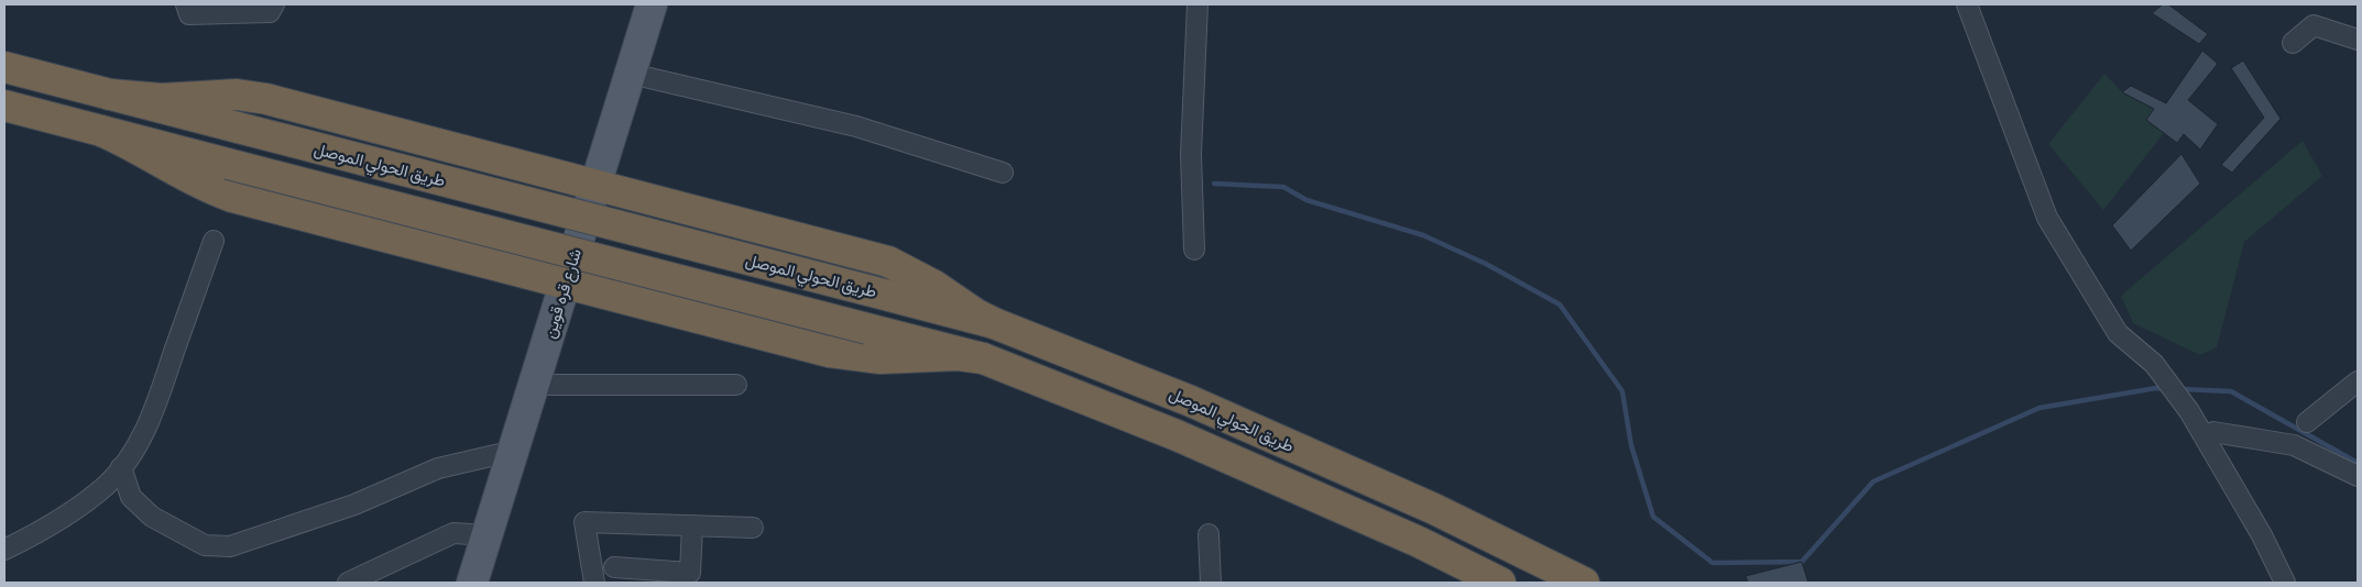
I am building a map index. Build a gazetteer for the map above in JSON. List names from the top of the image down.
{
  "streets": {
    "highway": ["طريق الحولي الموصل"],
    "main road": ["شارع قره قوين"]
  }
}
